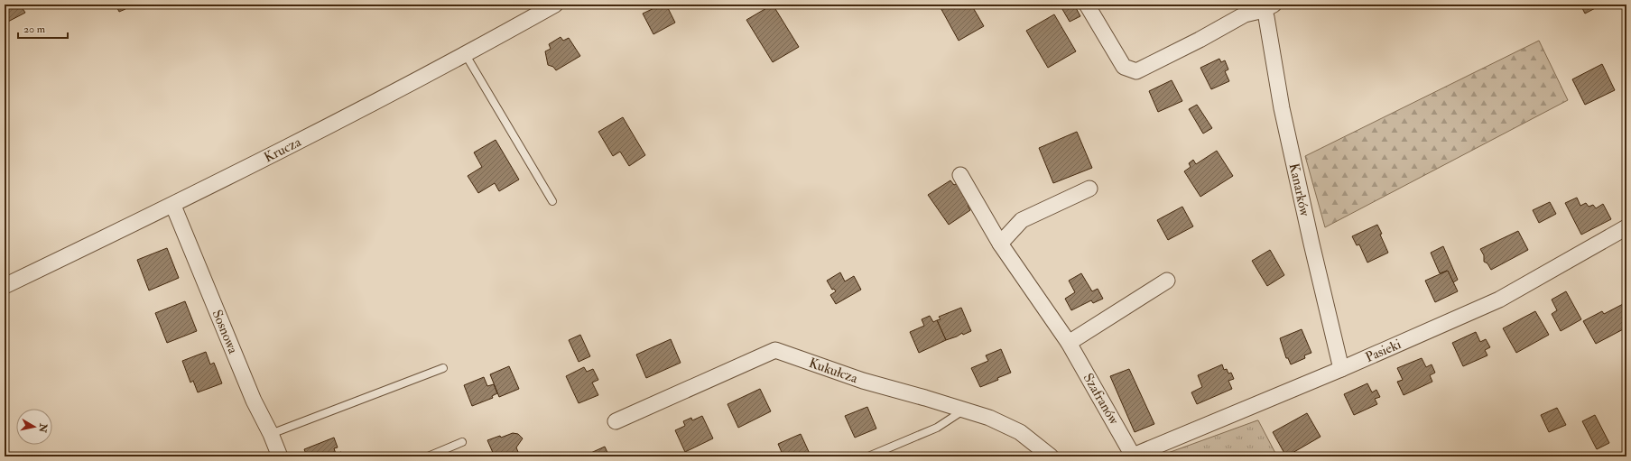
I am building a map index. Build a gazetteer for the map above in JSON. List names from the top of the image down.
{
  "streets": {
    "street": [
      "Krucza",
      "Kanarków",
      "Sosnowa",
      "Pasieki",
      "Kukułcza",
      "Szafranów"
    ]
  },
  "crossings": [
    ["Krucza", "Sosnowa"],
    ["Kanarków", "Pasieki"],
    ["Pasieki", "Szafranów"]
  ],
  "scale_bar": "20 m",
  "north": "right"
}
